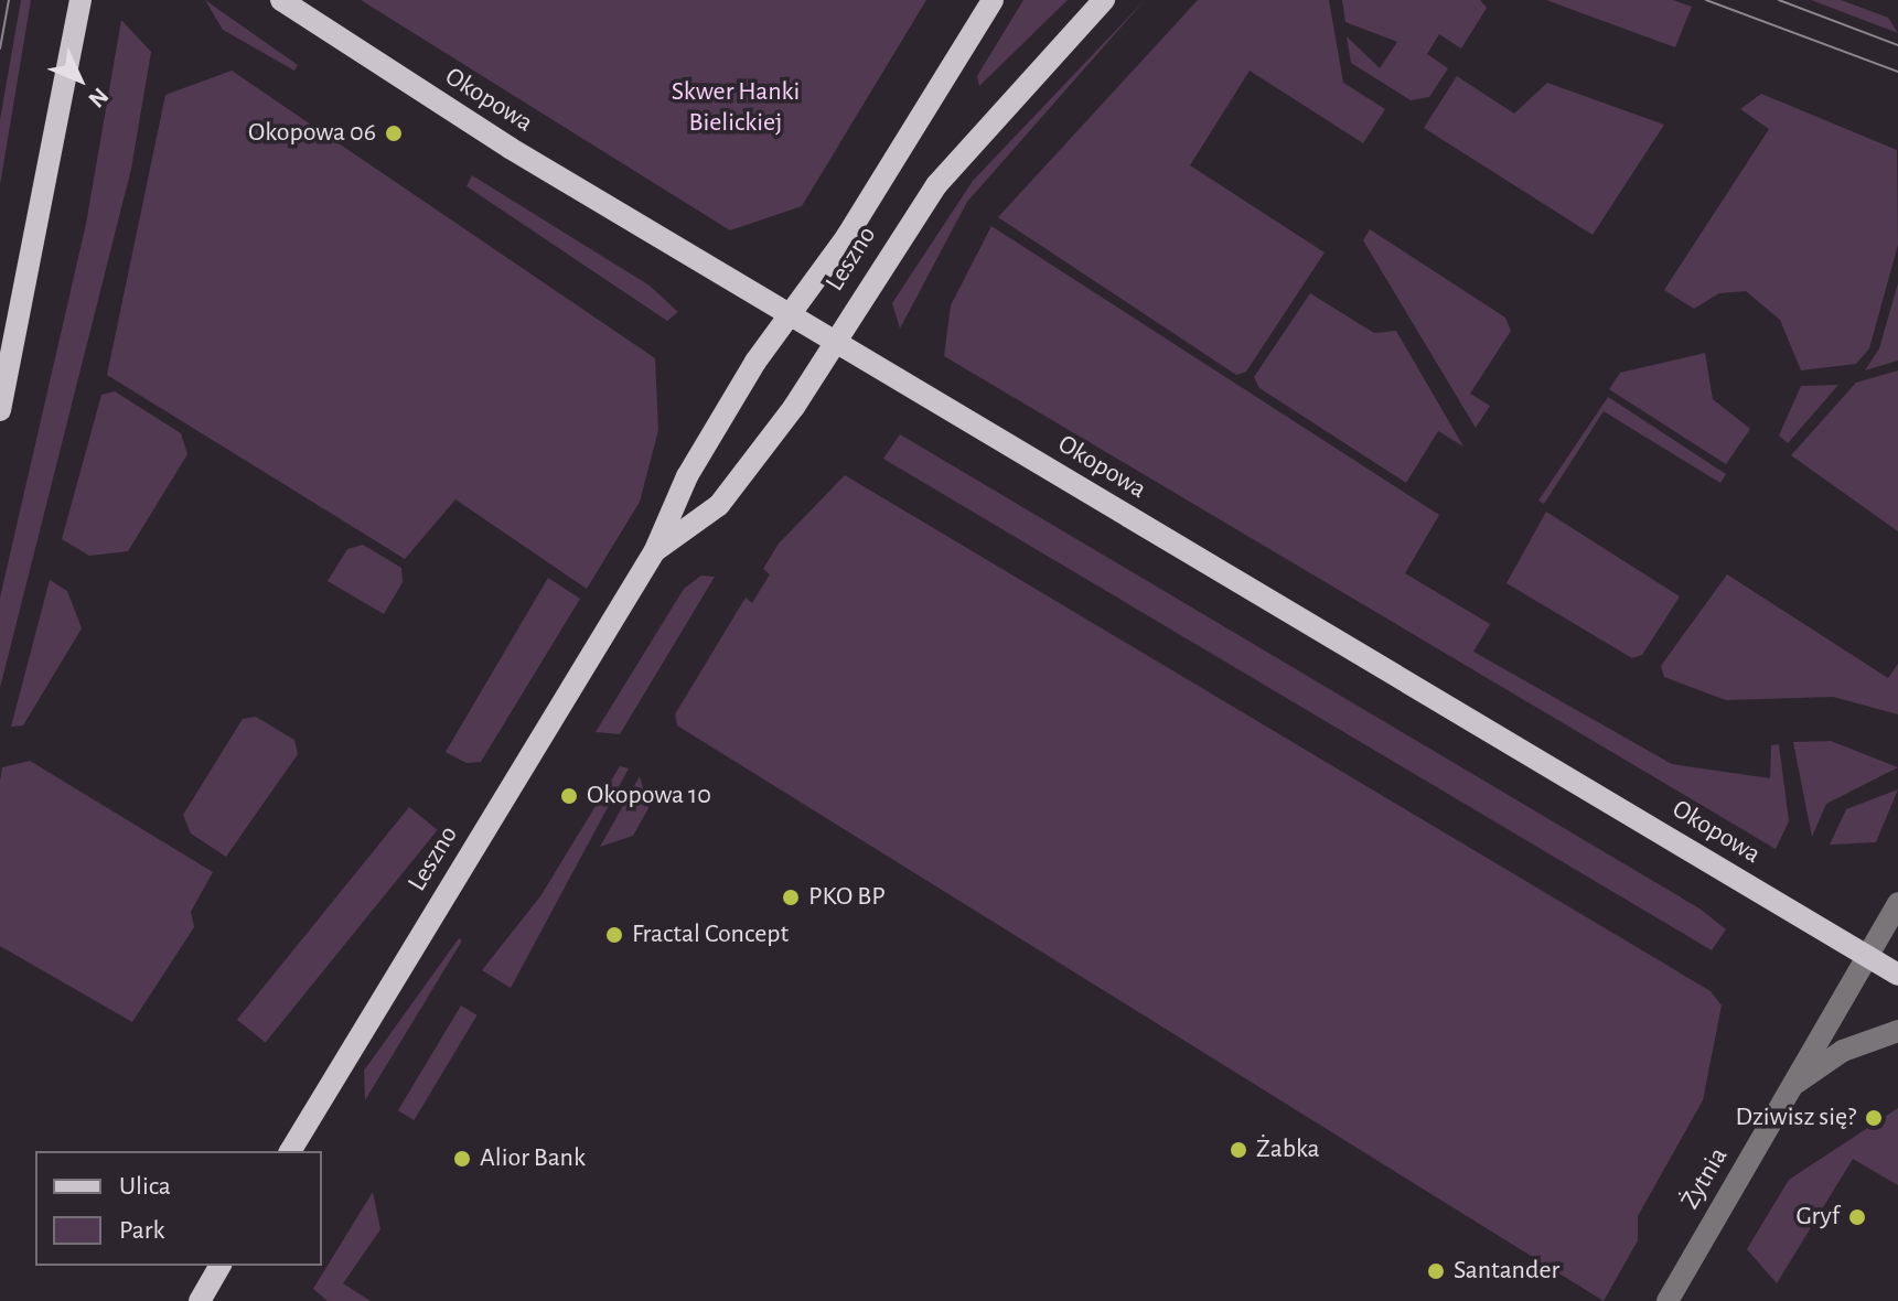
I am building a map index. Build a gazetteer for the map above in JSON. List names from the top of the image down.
{
  "streets": {
    "main road": ["Okopowa", "Leszno"],
    "street": ["Żytnia"]
  },
  "crossings": [
    ["Okopowa", "Leszno"],
    ["Okopowa", "Żytnia"]
  ],
  "parks": ["Skwer Hanki Bielickiej"],
  "places": [
    "Okopowa 06",
    "Okopowa 10",
    "PKO BP",
    "Fractal Concept",
    "Dziwisz się?",
    "Żabka",
    "Alior Bank",
    "Gryf",
    "Santander"
  ],
  "legend": ["Ulica", "Park"],
  "north": "bottom right"
}
